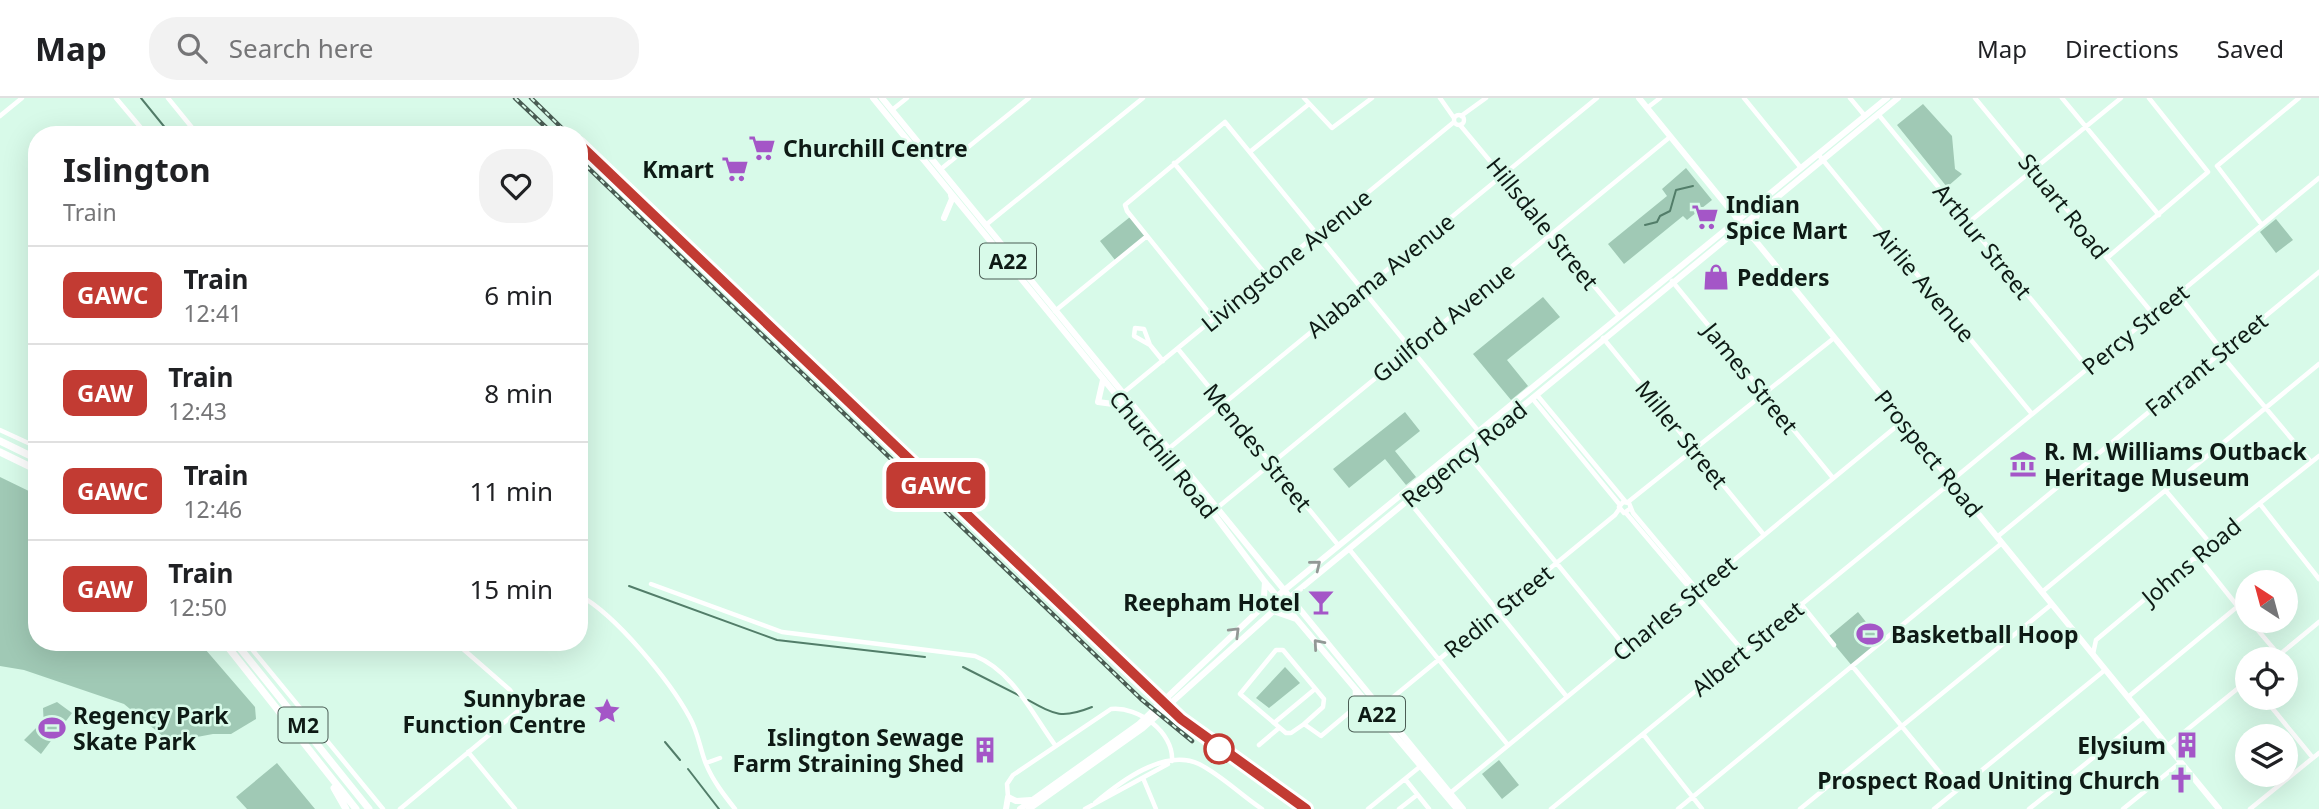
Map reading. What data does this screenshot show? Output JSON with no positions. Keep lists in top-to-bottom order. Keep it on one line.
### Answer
{"streets":{"highway":["M2"],"main road":["A22","Prospect Road","Churchill Road","Regency Road"],"street":["Stuart Road","Hillsdale Street","Arthur Street","Livingstone Avenue","Alabama Avenue","Airlie Avenue","Guilford Avenue","Percy Street","Farrant Street","James Street","Miller Street","Mendes Street","Johns Road","Charles Street","Redin Street","Albert Street"]},"crossings":[["Stuart Road","Percy Street"],["Hillsdale Street","Livingstone Avenue"],["Hillsdale Street","Alabama Avenue"],["Hillsdale Street","Guilford Avenue"],["Hillsdale Street","Regency Road"],["Arthur Street","Percy Street"],["Arthur Street","Regency Road"],["Livingstone Avenue","Mendes Street"],["Livingstone Avenue","Churchill Road"],["Alabama Avenue","Mendes Street"],["Alabama Avenue","Churchill Road"],["Airlie Avenue","Percy Street"],["Airlie Avenue","Regency Road"],["Guilford Avenue","Mendes Street"],["Guilford Avenue","Prospect Road"],["Guilford Avenue","Churchill Road"],["Percy Street","Prospect Road"],["Percy Street","Albert Street"],["Farrant Street","Prospect Road"],["James Street","Regency Road"],["James Street","Charles Street"],["Miller Street","Regency Road"],["Miller Street","Charles Street"],["Mendes Street","Regency Road"],["Prospect Road","Regency Road"],["Prospect Road","Charles Street"],["Prospect Road","Albert Street"],["Churchill Road","Regency Road"],["Churchill Road","Charles Street"],["Churchill Road","Redin Street"]],"places":{"supermarket":["Churchill Centre","Kmart","Indian Spice Mart"],"shop":["Pedders"],"museum":["R. M. Williams Outback Heritage Museum"],"bar":["Reepham Hotel"],"sports":["Basketball Hoop","Regency Park Skate Park"],"place":["Sunnybrae Function Centre"],"building":["Elysium","Islington Sewage Farm Straining Shed"],"church":["Prospect Road Uniting Church"]},"north":"top left","page":{"header":"Map","search":"Search here","nav":["Map","Directions","Saved"],"on_map":"GAWC","heading":["Islington","Train"],"list":[{"mark":"GAWC","name":"Train","note":"12:41","value":"6 min"},{"mark":"GAW","name":"Train","note":"12:43","value":"8 min"},{"mark":"GAWC","name":"Train","note":"12:46","value":"11 min"},{"mark":"GAW","name":"Train","note":"12:50","value":"15 min"}]}}
